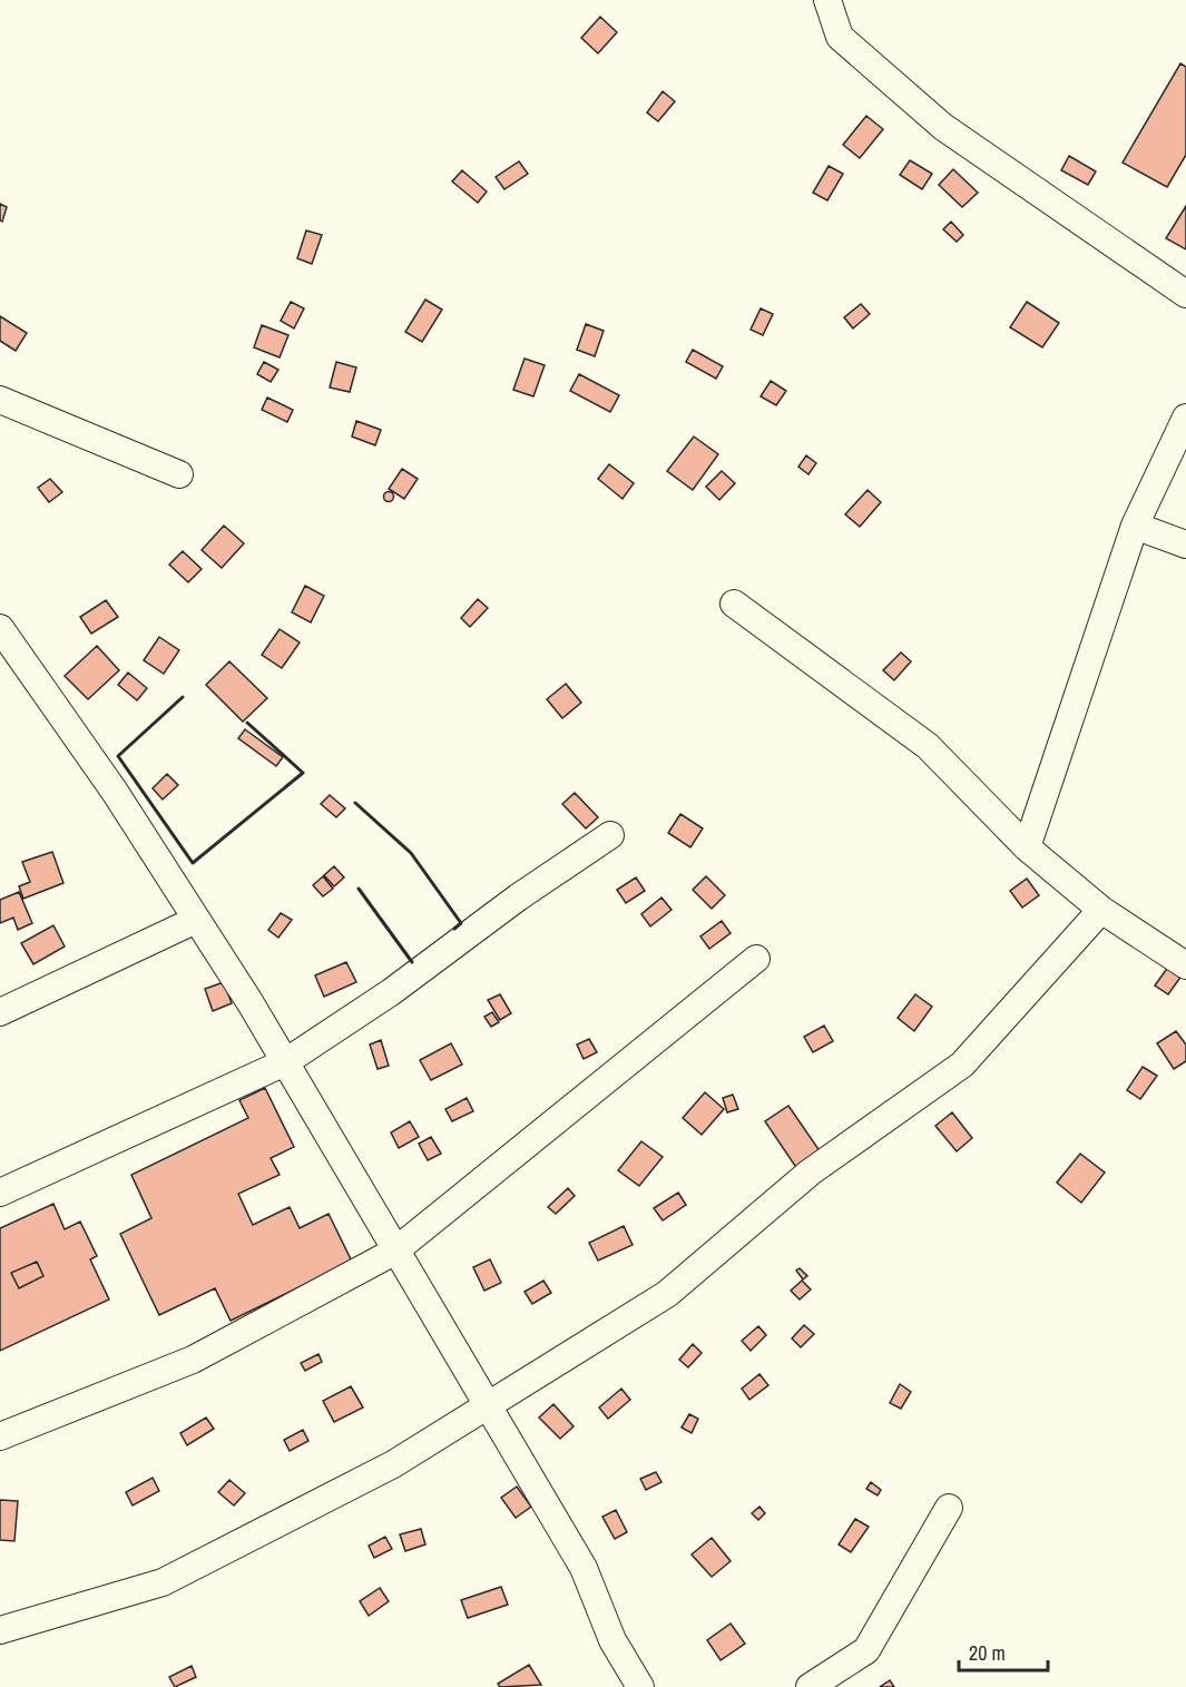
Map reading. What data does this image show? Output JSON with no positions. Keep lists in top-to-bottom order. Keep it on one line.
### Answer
{"scale_bar":"20 m"}
